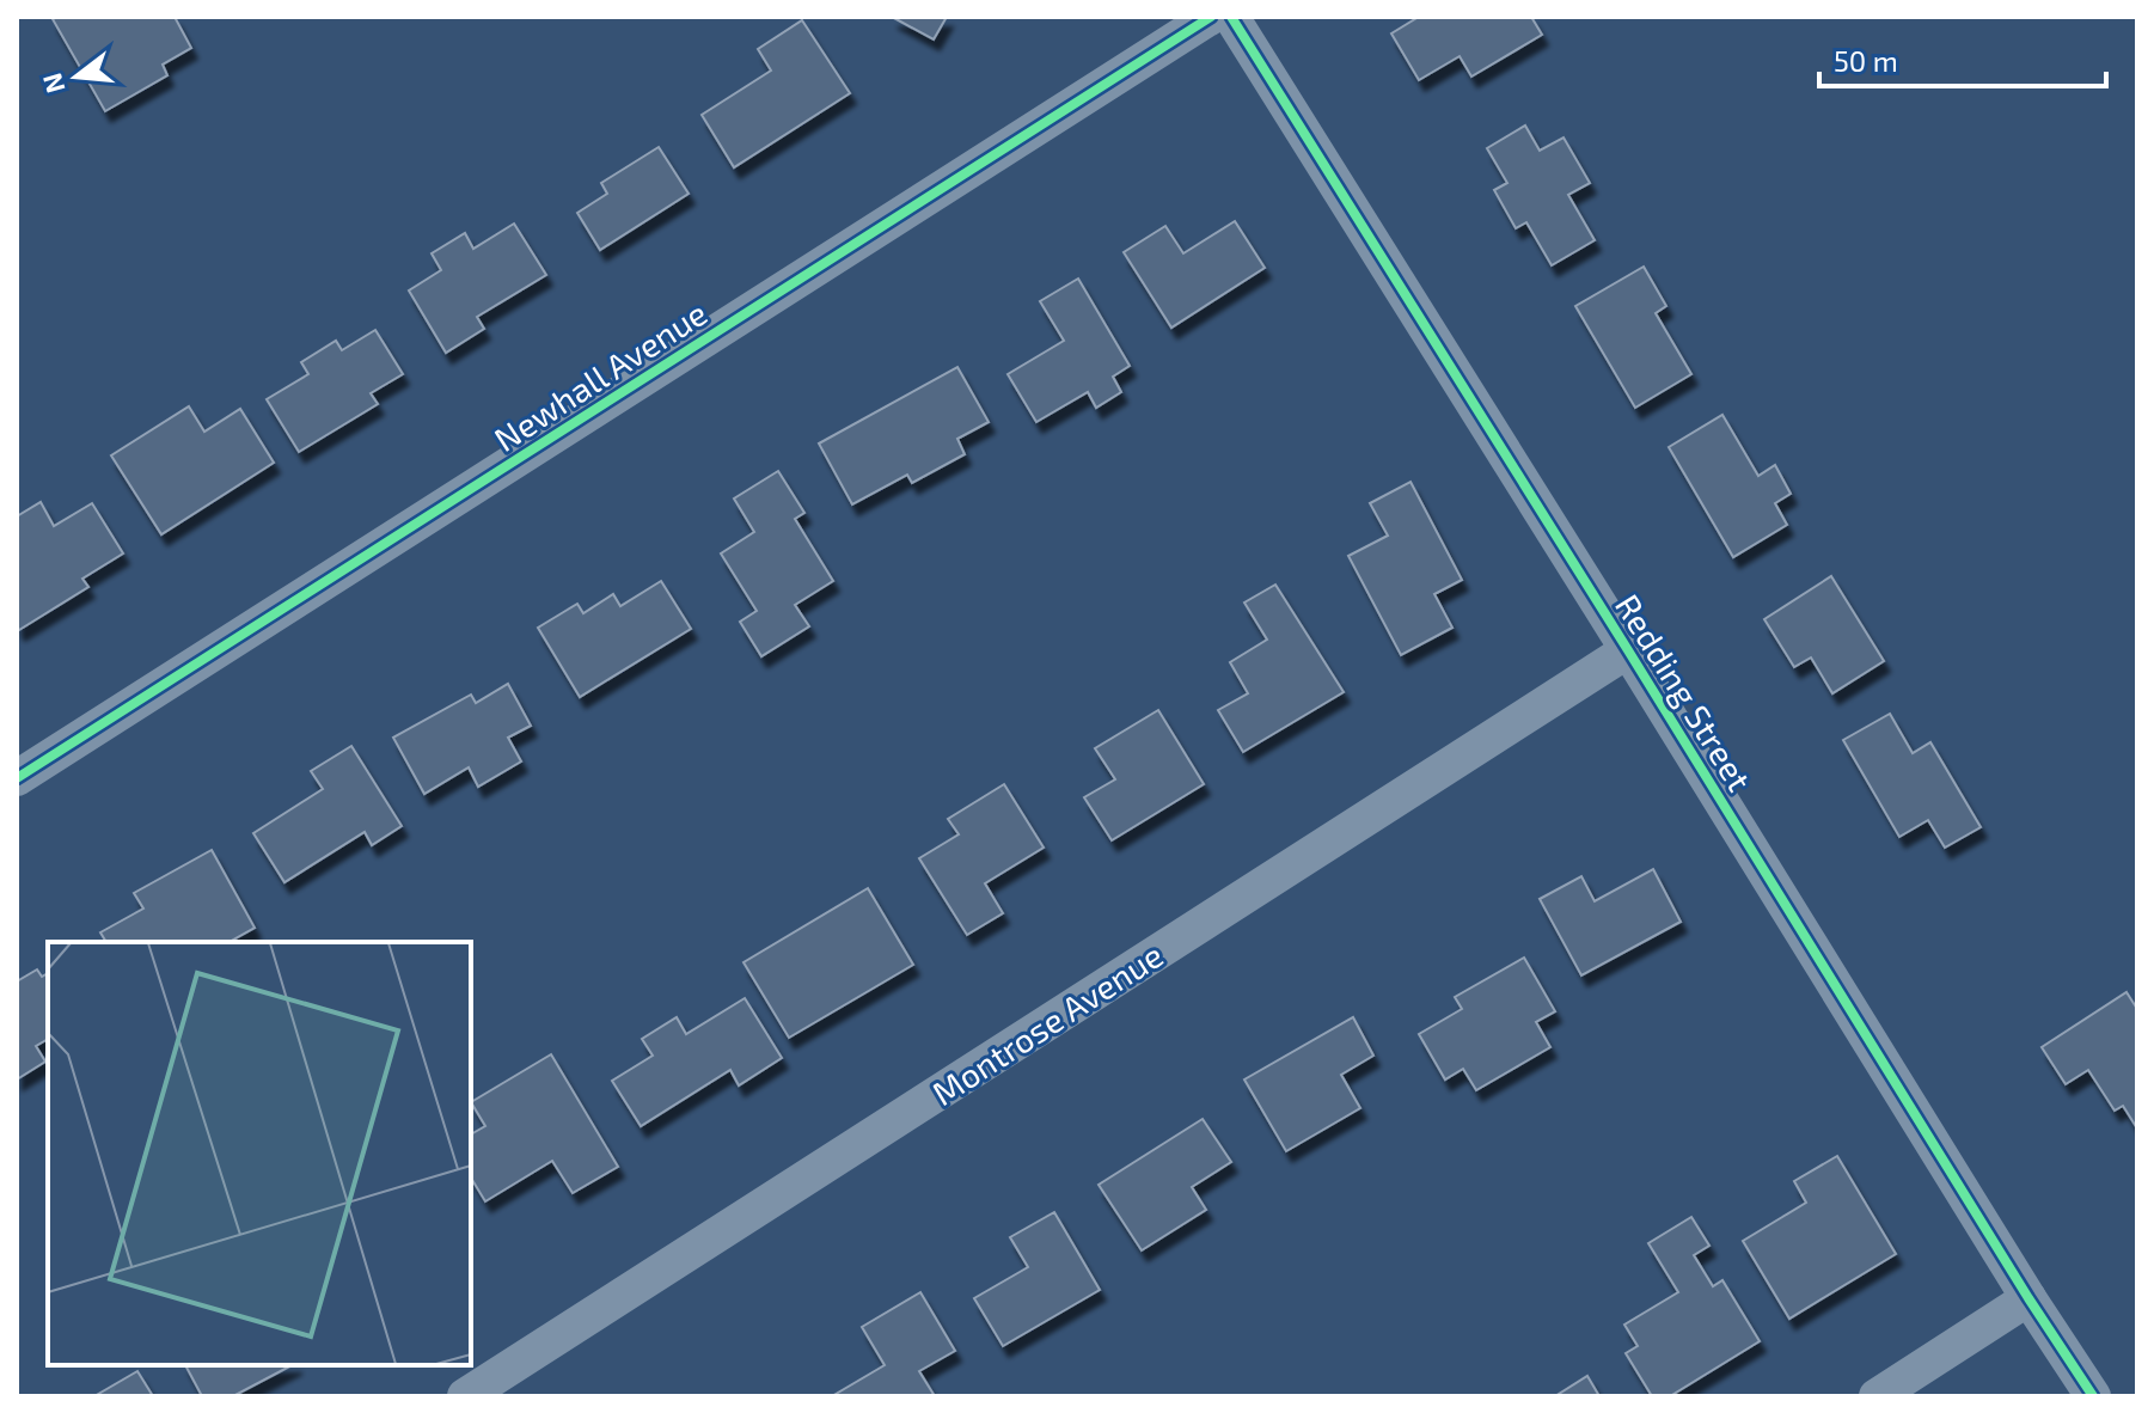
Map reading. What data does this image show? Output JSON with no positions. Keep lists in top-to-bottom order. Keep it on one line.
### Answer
{"streets":{"street":["Newhall Avenue","Redding Street","Montrose Avenue"]},"crossings":[["Redding Street","Montrose Avenue"]],"scale_bar":"50 m","north":"left"}
